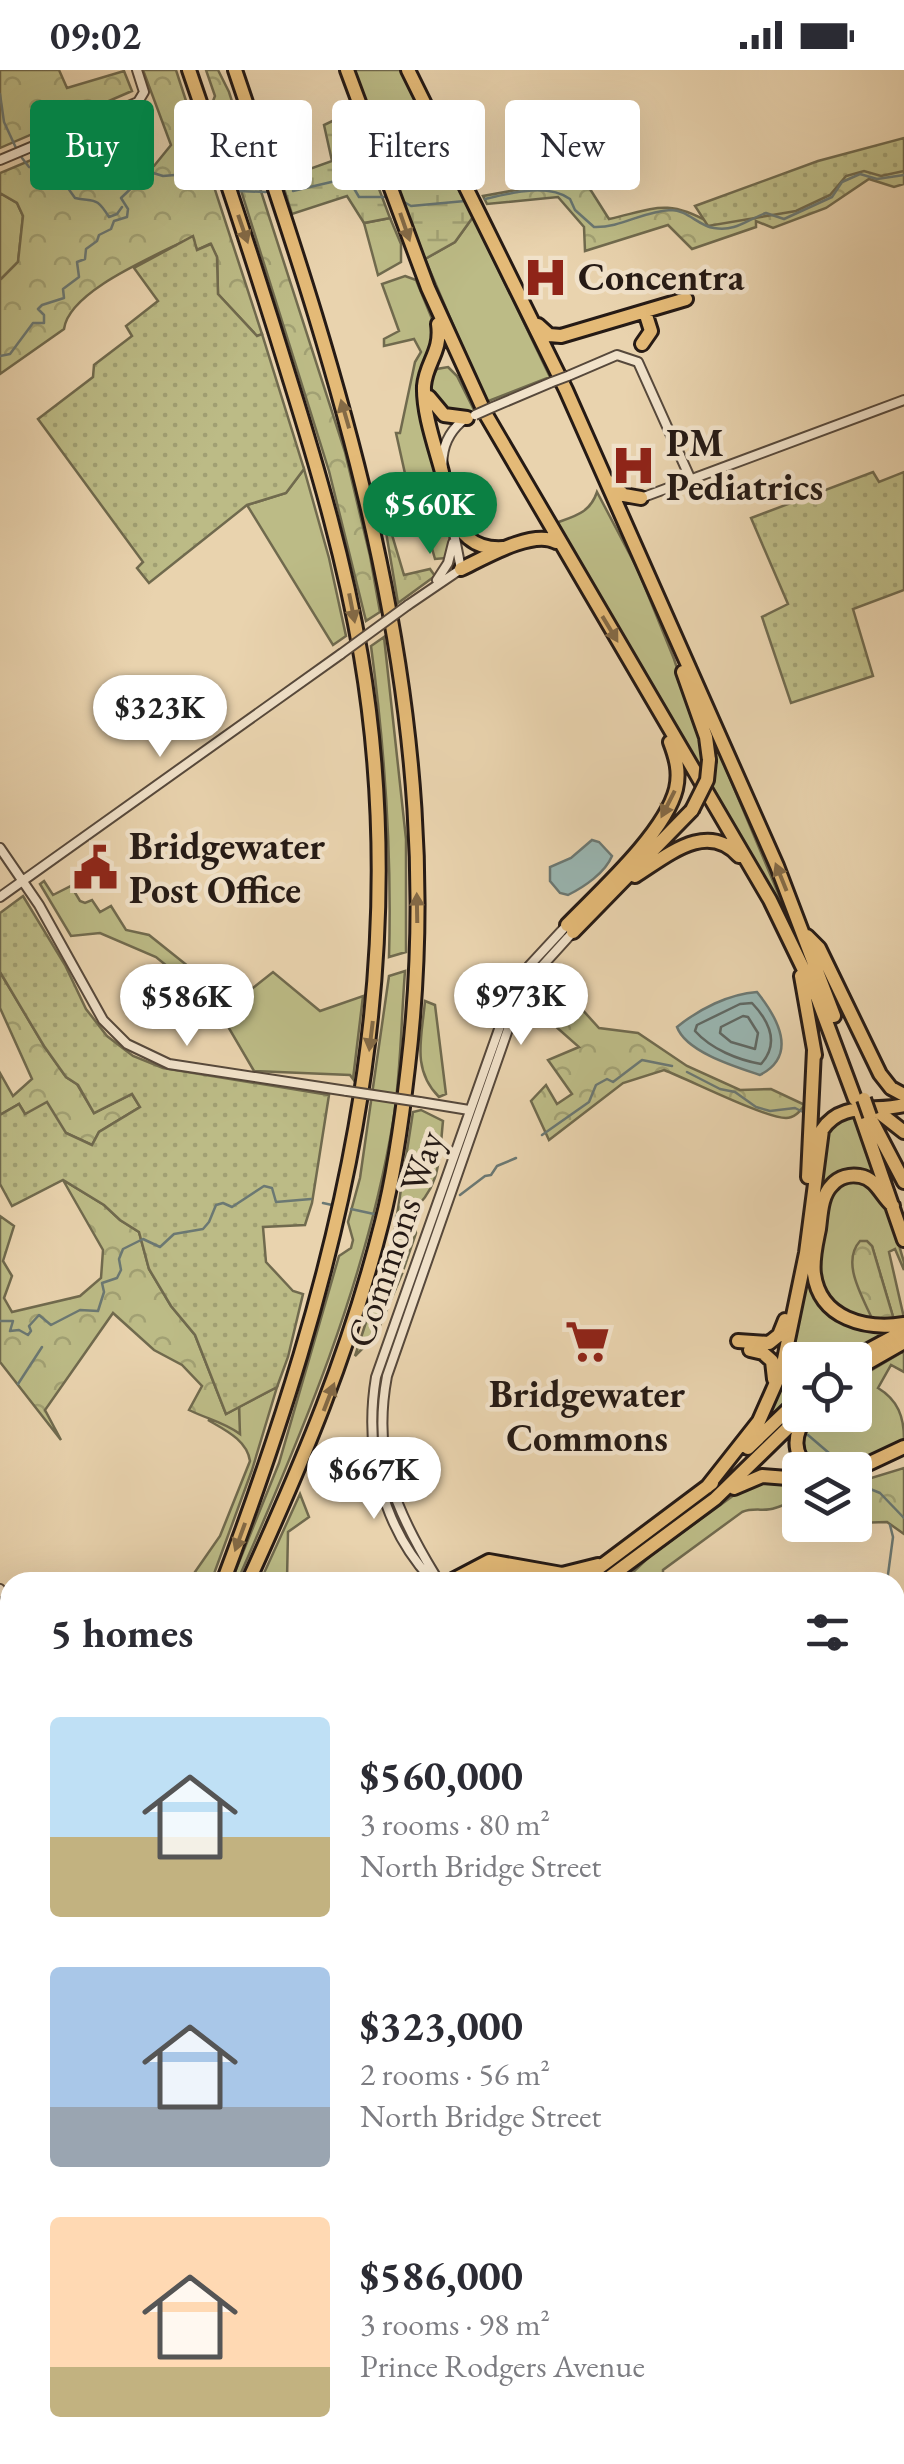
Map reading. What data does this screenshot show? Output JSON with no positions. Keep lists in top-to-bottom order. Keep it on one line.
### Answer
{"streets":{"street":["Commons Way"]},"places":{"hospital":["Concentra","PM Pediatrics"],"public building":["Bridgewater Post Office"],"supermarket":["Bridgewater Commons"]},"page":{"status":"09:02","chip":["Buy","Rent","Filters","New"],"price":["$560K","$323K","$973K","$586K","$667K"],"heading":"5 homes","list":[{"name":"$560,000","note":"3 rooms · 80 m² · North Bridge Street"},{"name":"$323,000","note":"2 rooms · 56 m² · North Bridge Street"},{"name":"$586,000","note":"3 rooms · 98 m² · Prince Rodgers Avenue"}]}}
